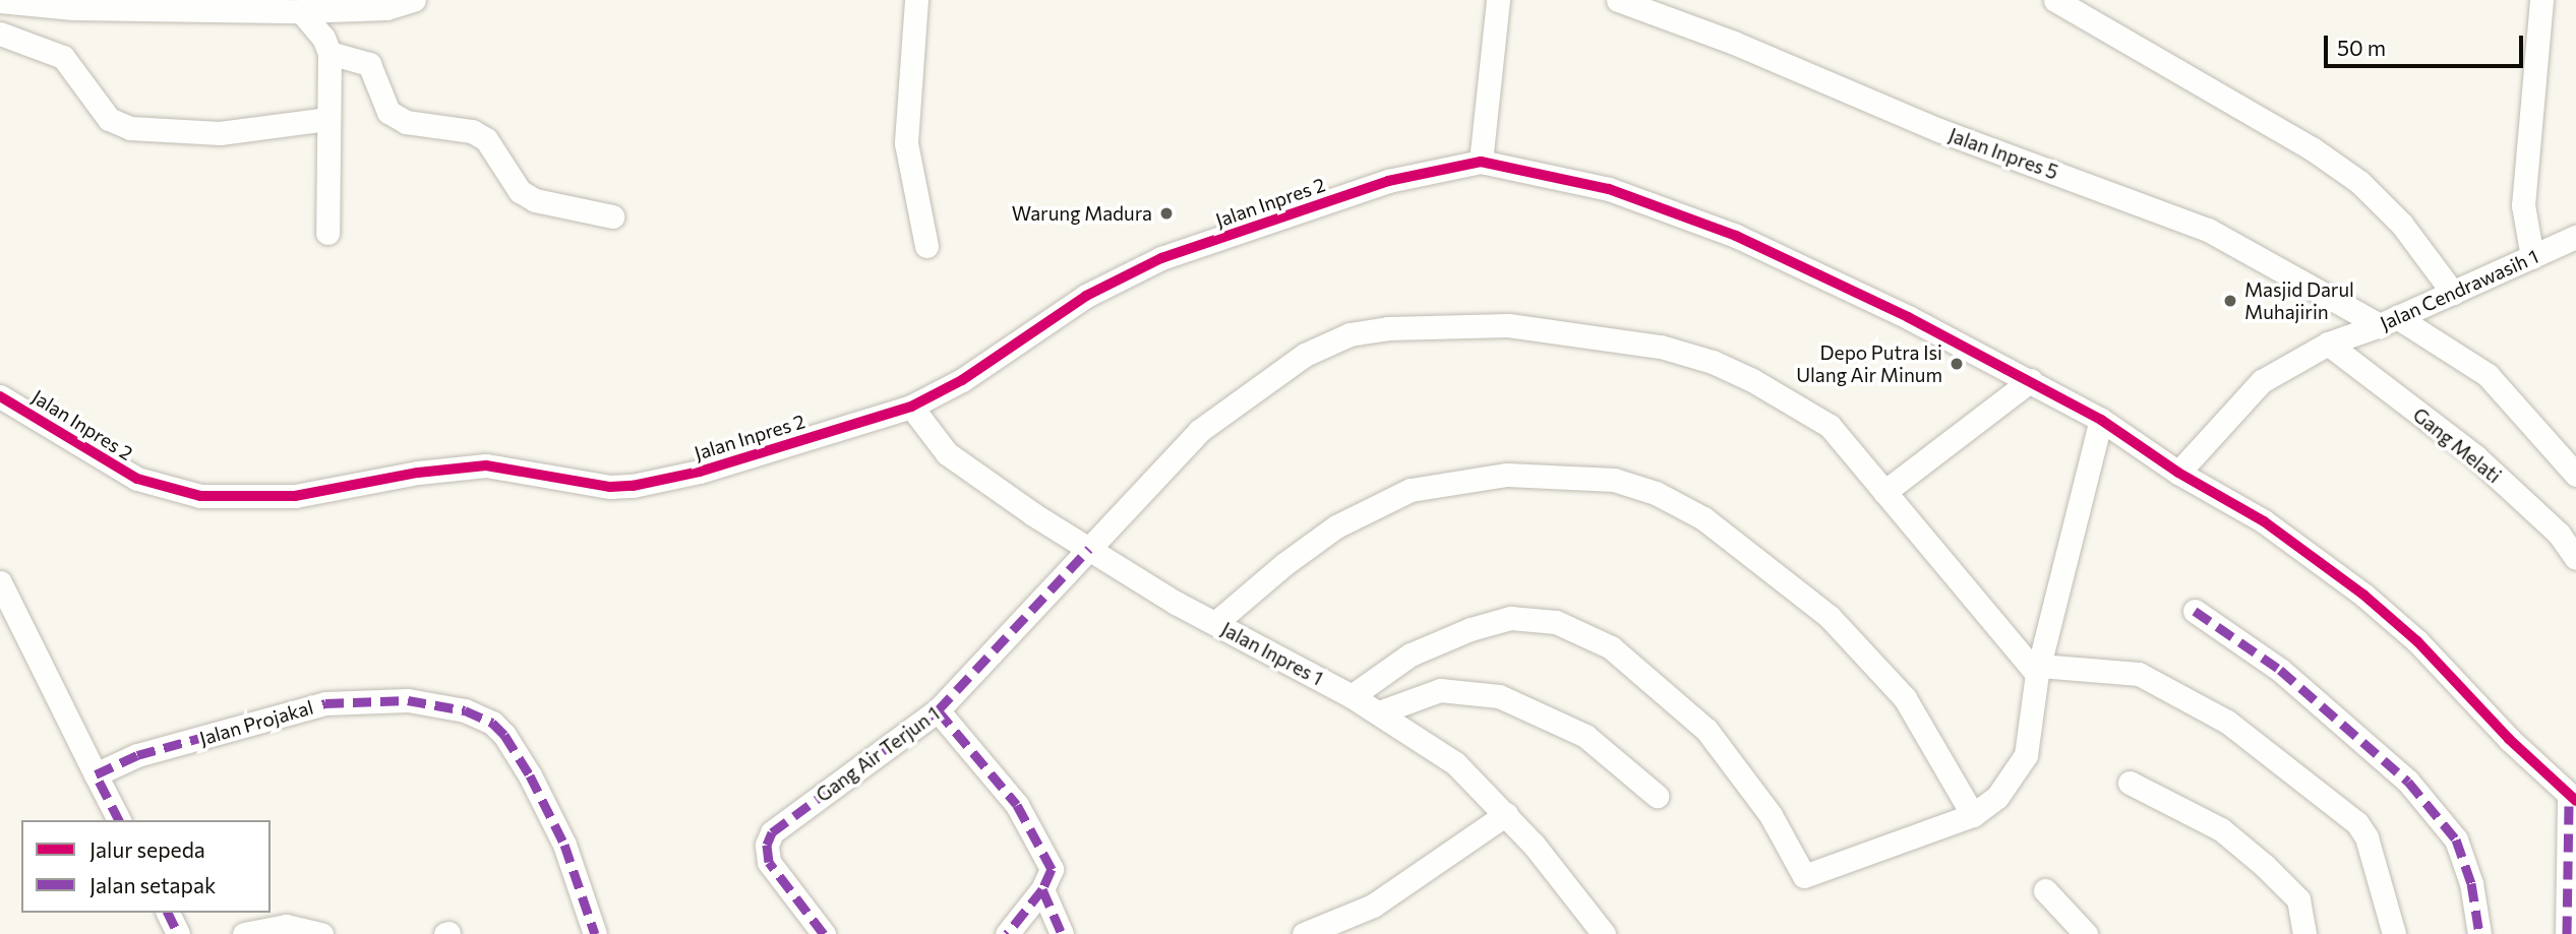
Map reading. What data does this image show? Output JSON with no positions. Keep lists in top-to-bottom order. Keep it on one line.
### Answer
{"streets":{"street":["Jalan Inpres 5","Jalan Inpres 2","Jalan Cendrawasih 1","Gang Melati","Jalan Inpres 1","Jalan Projakal","Gang Air Terjun 1"]},"crossings":[["Jalan Inpres 5","Jalan Cendrawasih 1"],["Jalan Inpres 2","Jalan Inpres 1"],["Jalan Cendrawasih 1","Gang Melati"],["Jalan Inpres 1","Gang Air Terjun 1"]],"places":["Warung Madura","Masjid Darul Muhajirin","Depo Putra Isi Ulang Air Minum"],"legend":["Jalur sepeda","Jalan setapak"],"scale_bar":"50 m"}
